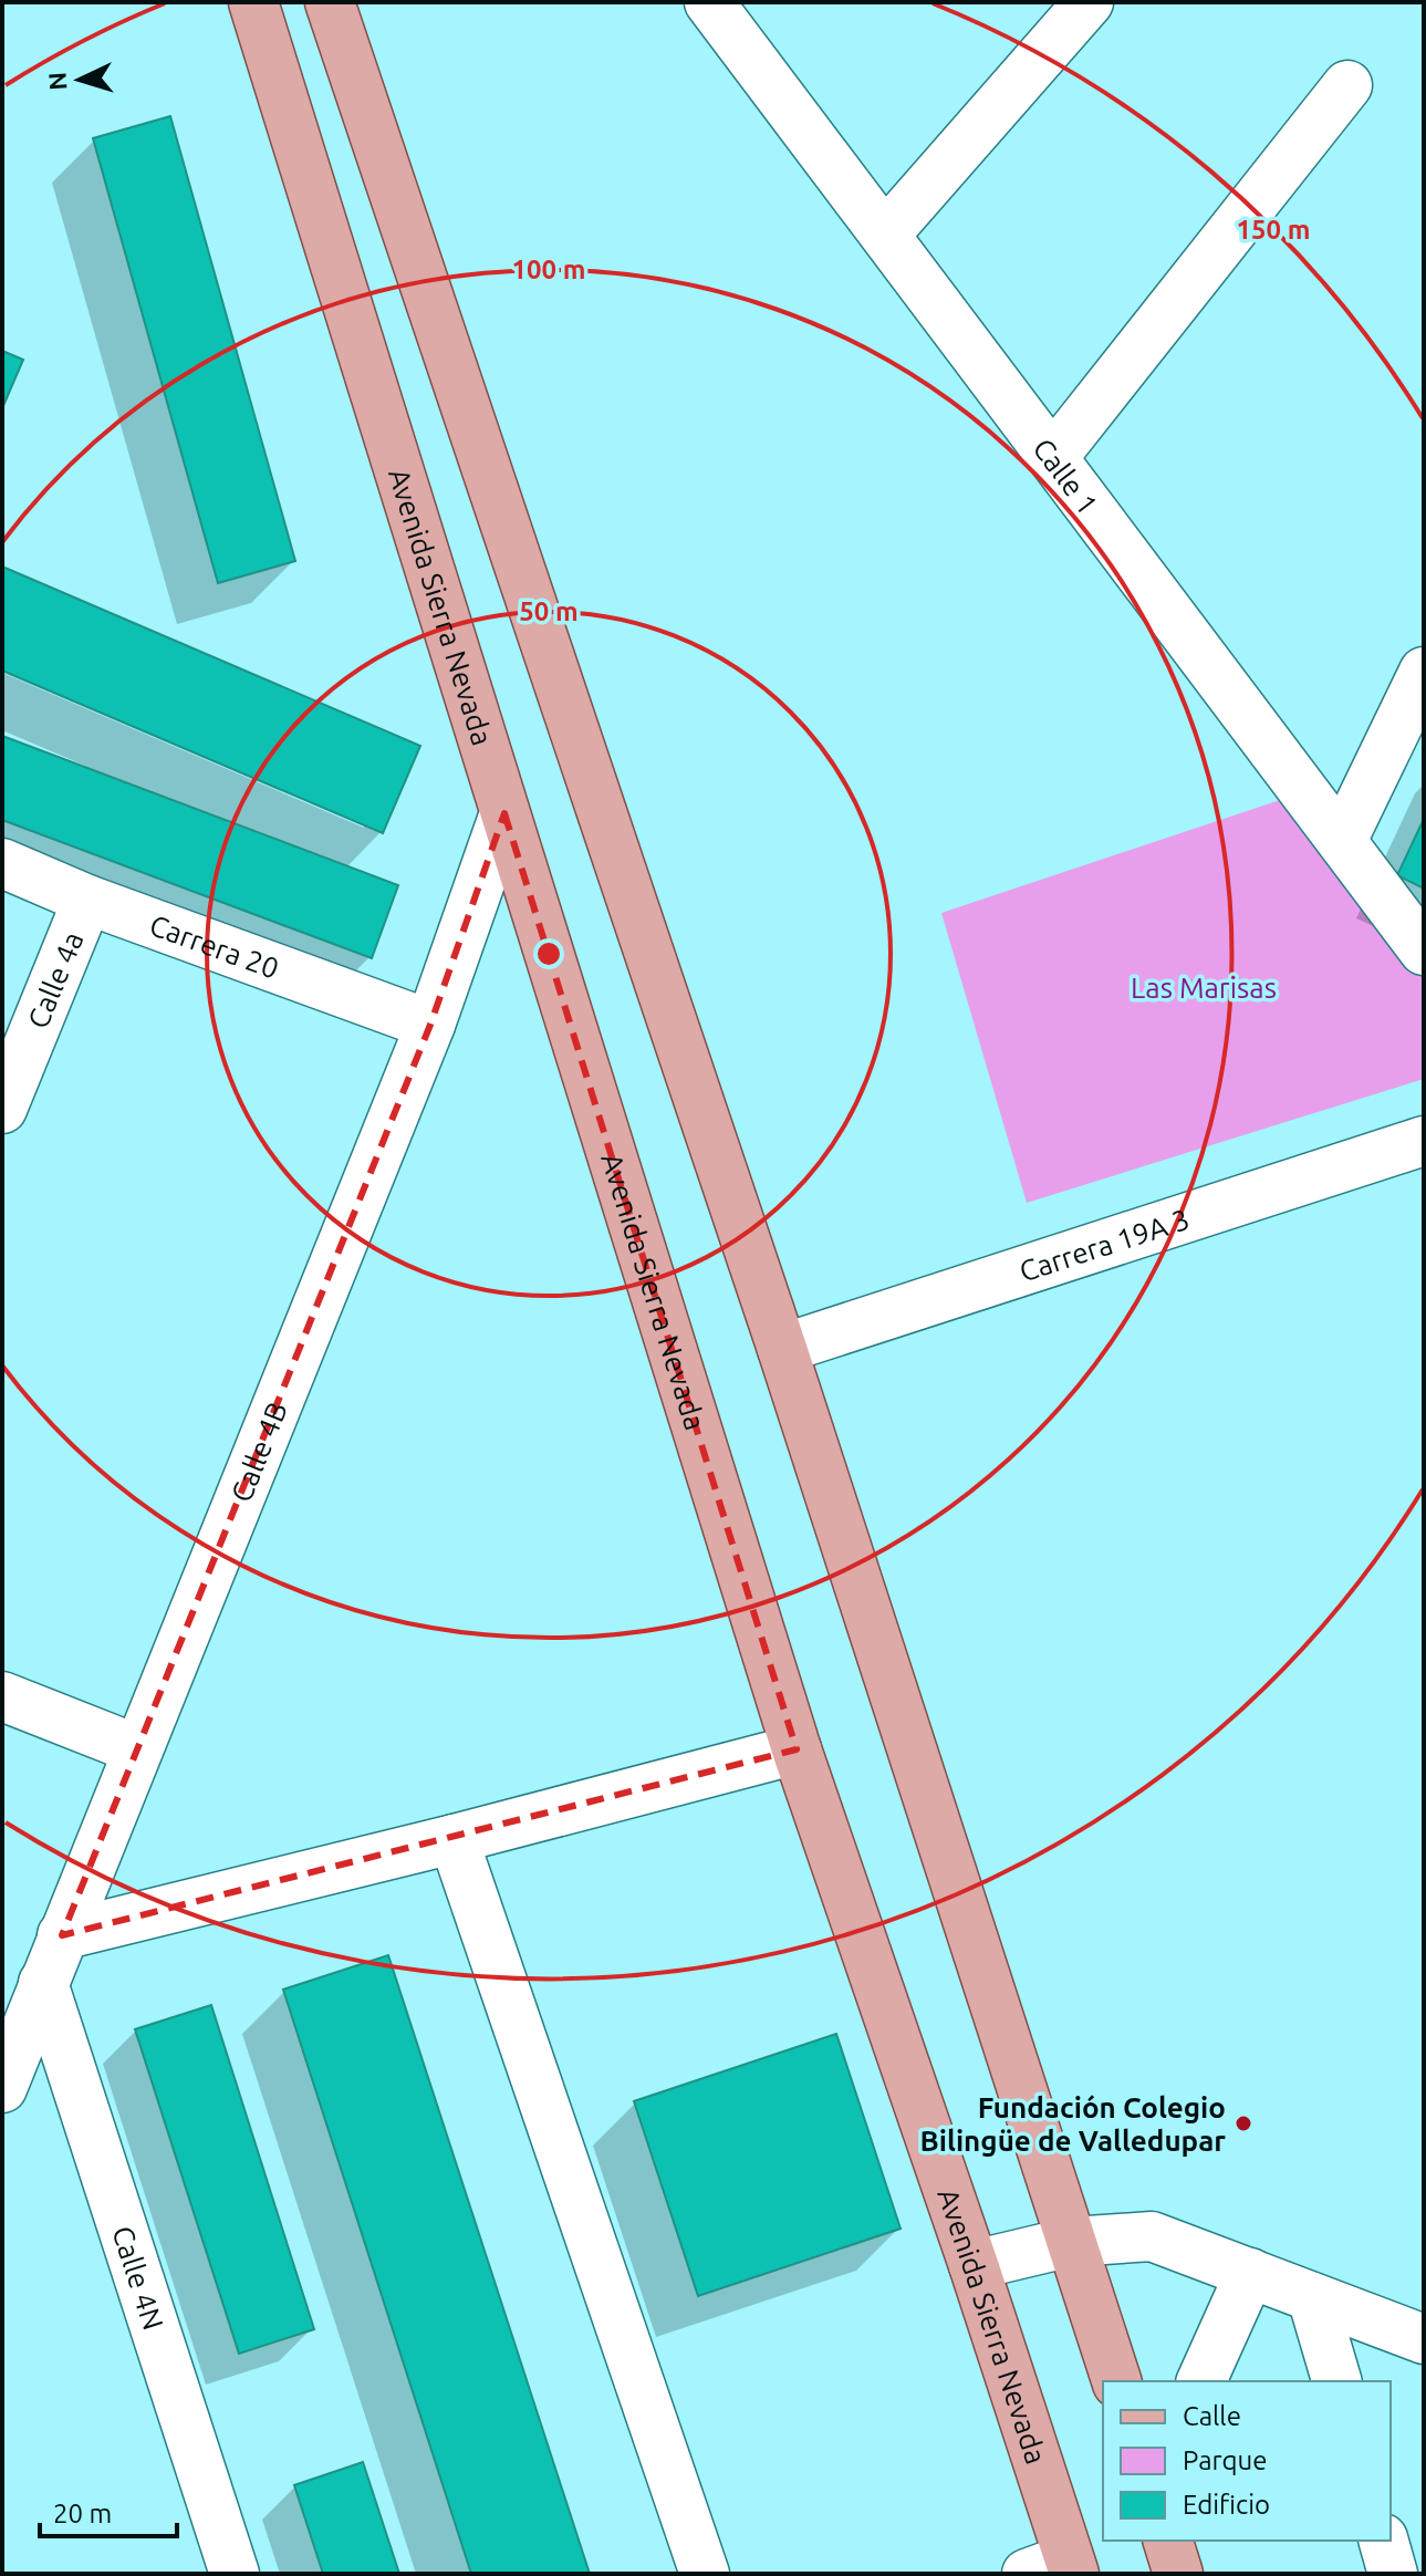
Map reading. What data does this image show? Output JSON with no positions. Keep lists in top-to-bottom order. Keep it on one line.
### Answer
{"streets":{"main road":["Avenida Sierra Nevada"],"street":["Calle 1","Carrera 20","Calle 4a","Carrera 19A 3","Calle 4B","Calle 4N"]},"crossings":[["Avenida Sierra Nevada","Calle 4B"],["Carrera 20","Calle 4a"],["Carrera 20","Calle 4B"],["Calle 4B","Calle 4N"]],"parks":["Las Marisas"],"places":["Fundación Colegio Bilingüe de Valledupar"],"legend":["Calle","Parque","Edificio"],"scale_bar":"20 m","north":"left","rings":["150 m","100 m","50 m"]}
